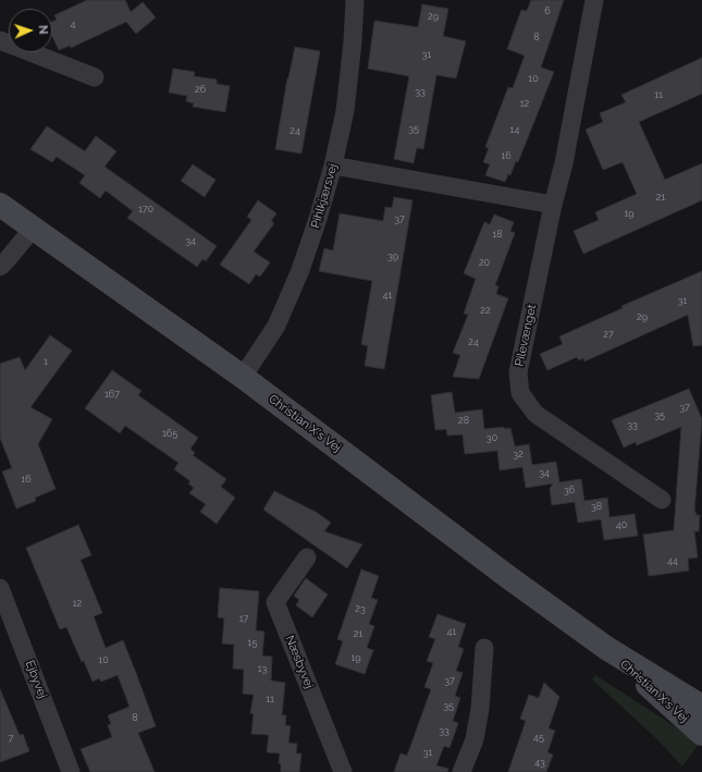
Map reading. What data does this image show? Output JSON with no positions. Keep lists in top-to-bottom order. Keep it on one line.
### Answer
{"streets":{"street":["Pihlkjærsvej","Pilevænget","Christian X's Vej","Næsbyvej","Ejbyvej"]},"crossings":[["Pihlkjærsvej","Christian X's Vej"]],"house_numbers":["6","29","4","8","31","10","26","33","11","12","35","14","24","16","21","170","19","37","18","34","39","20","41","31","22","29","27","24","1","167","37","35","28","33","165","30","32","34","16","36","38","40","44","12","23","17","41","21","15","19","10","13","37","11","35","8","33","45","7","31","43"],"north":"right"}
